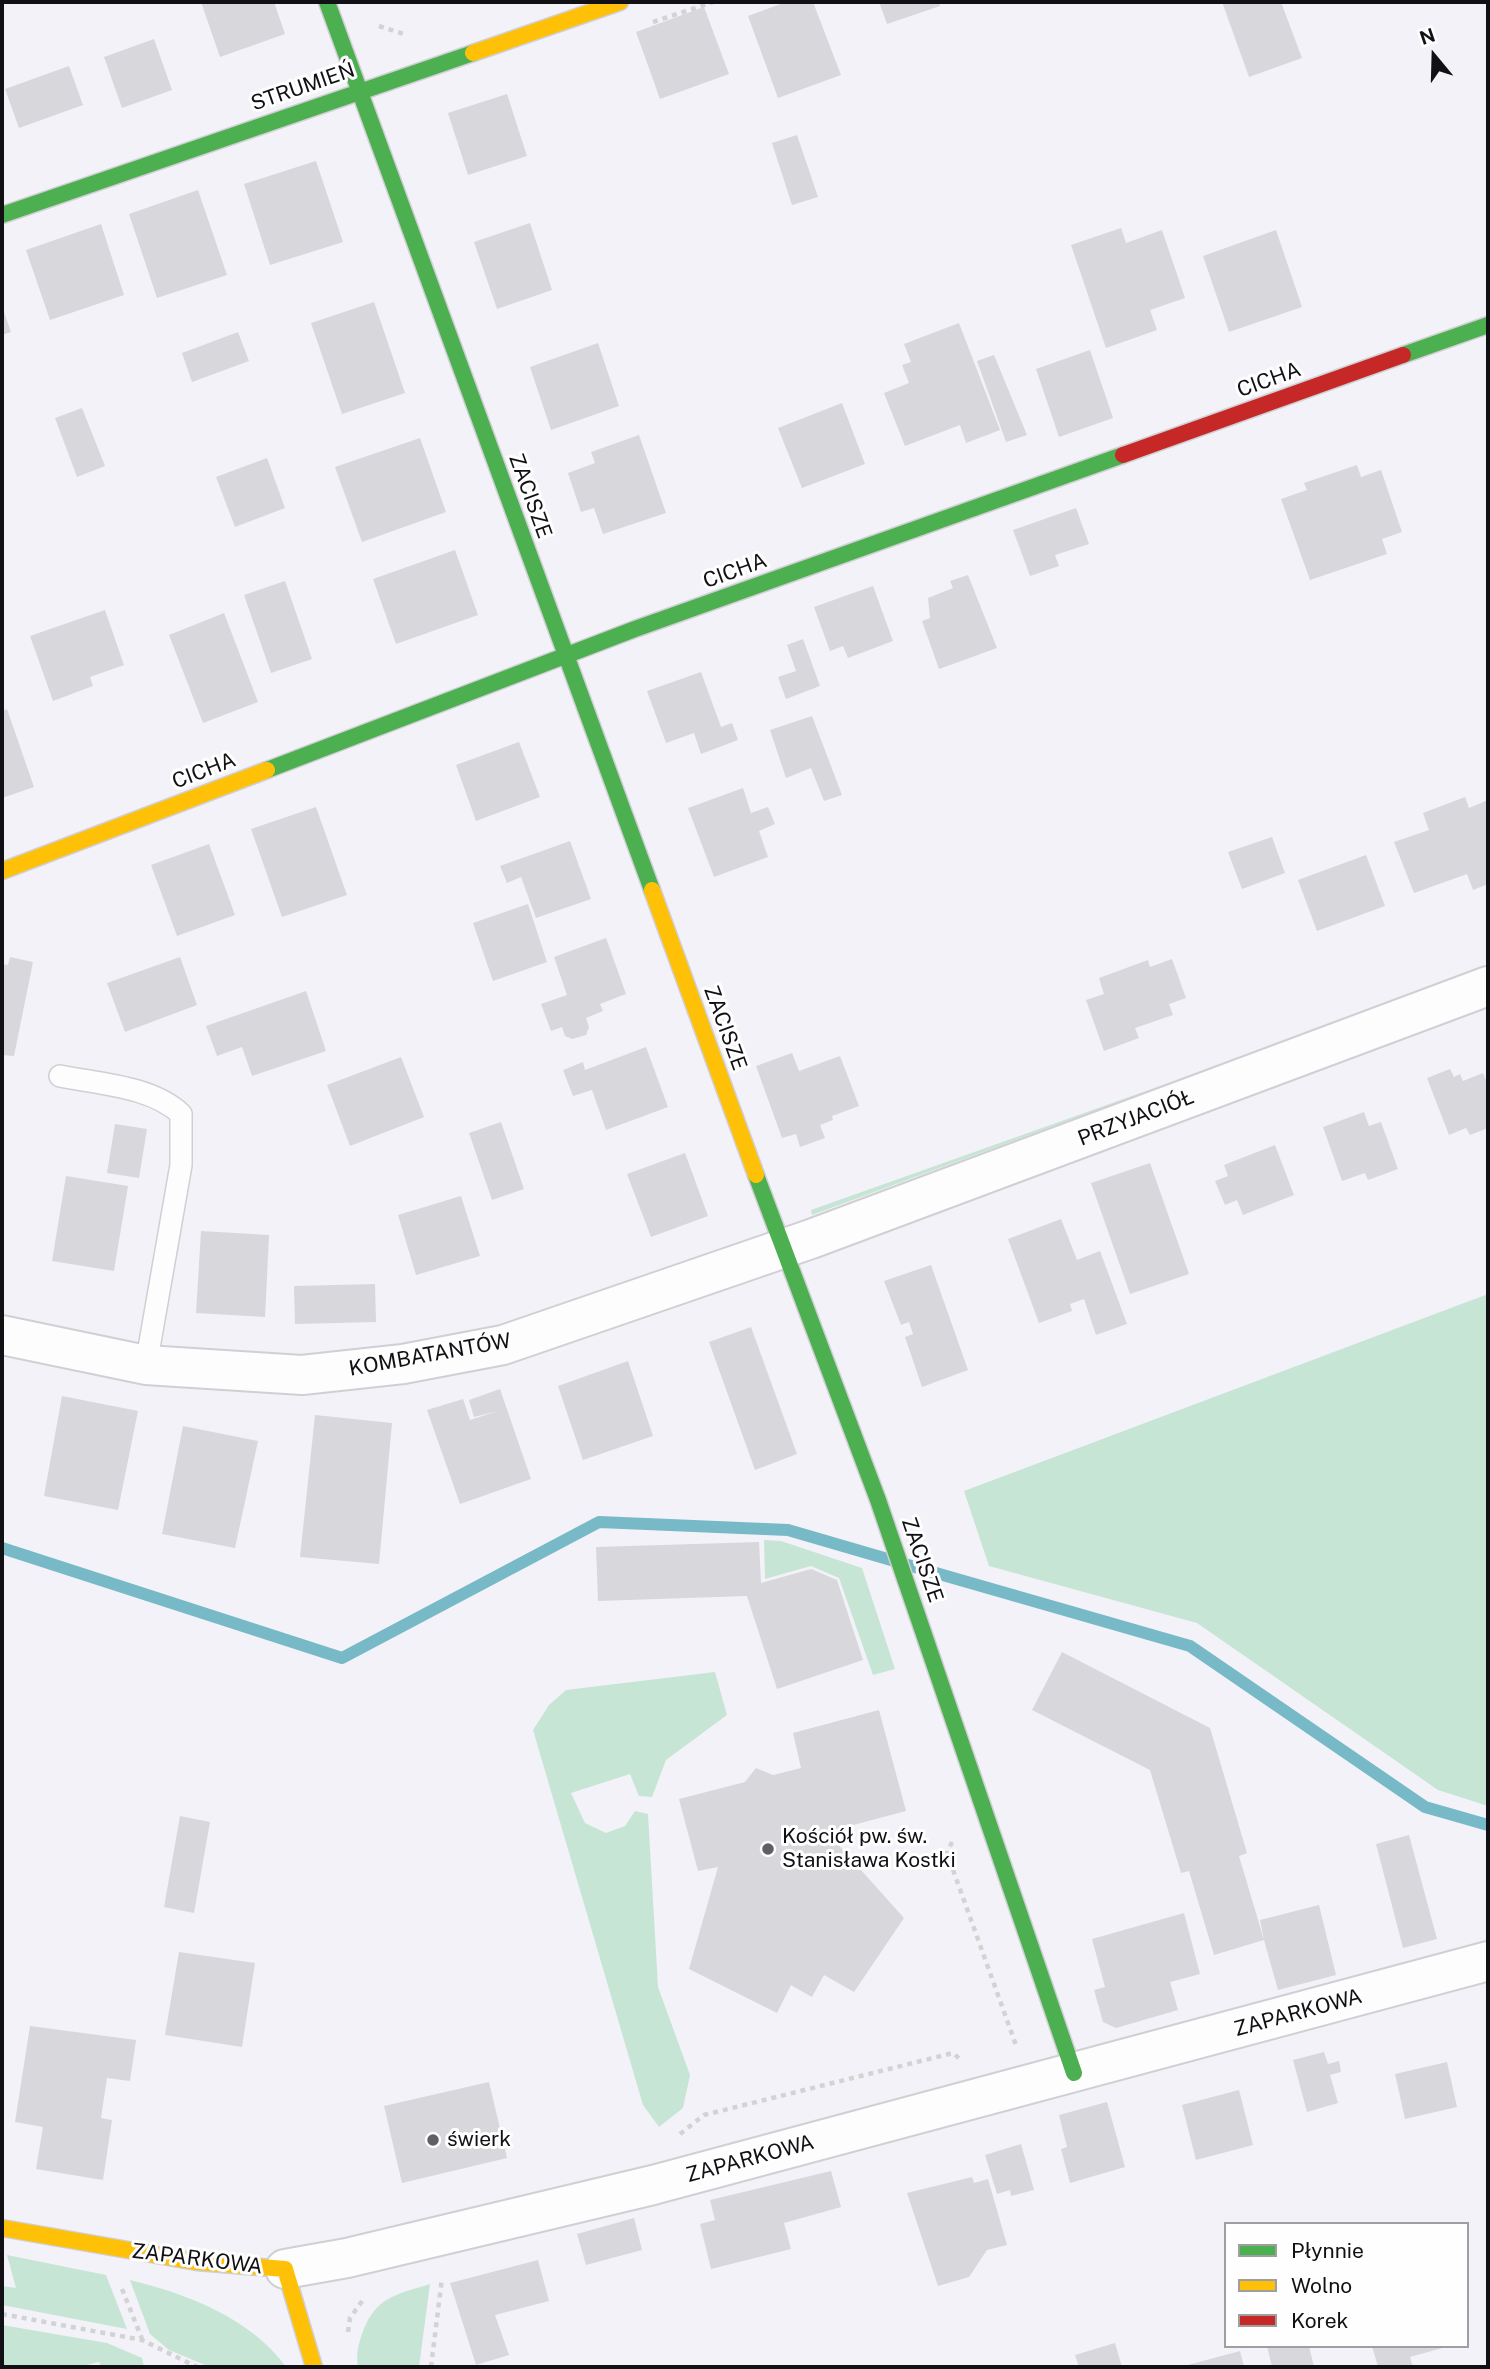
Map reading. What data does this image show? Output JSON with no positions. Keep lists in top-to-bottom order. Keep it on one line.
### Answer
{"streets":{"street":["STRUMIEŃ","CICHA","ZACISZE","PRZYJACIÓŁ","KOMBATANTÓW","ZAPARKOWA"]},"crossings":[["STRUMIEŃ","ZACISZE"],["CICHA","ZACISZE"],["ZACISZE","PRZYJACIÓŁ"],["ZACISZE","KOMBATANTÓW"],["ZACISZE","ZAPARKOWA"],["PRZYJACIÓŁ","KOMBATANTÓW"]],"places":["Kościół pw. św. Stanisława Kostki","świerk"],"legend":["Płynnie","Wolno","Korek"],"north":"top"}
